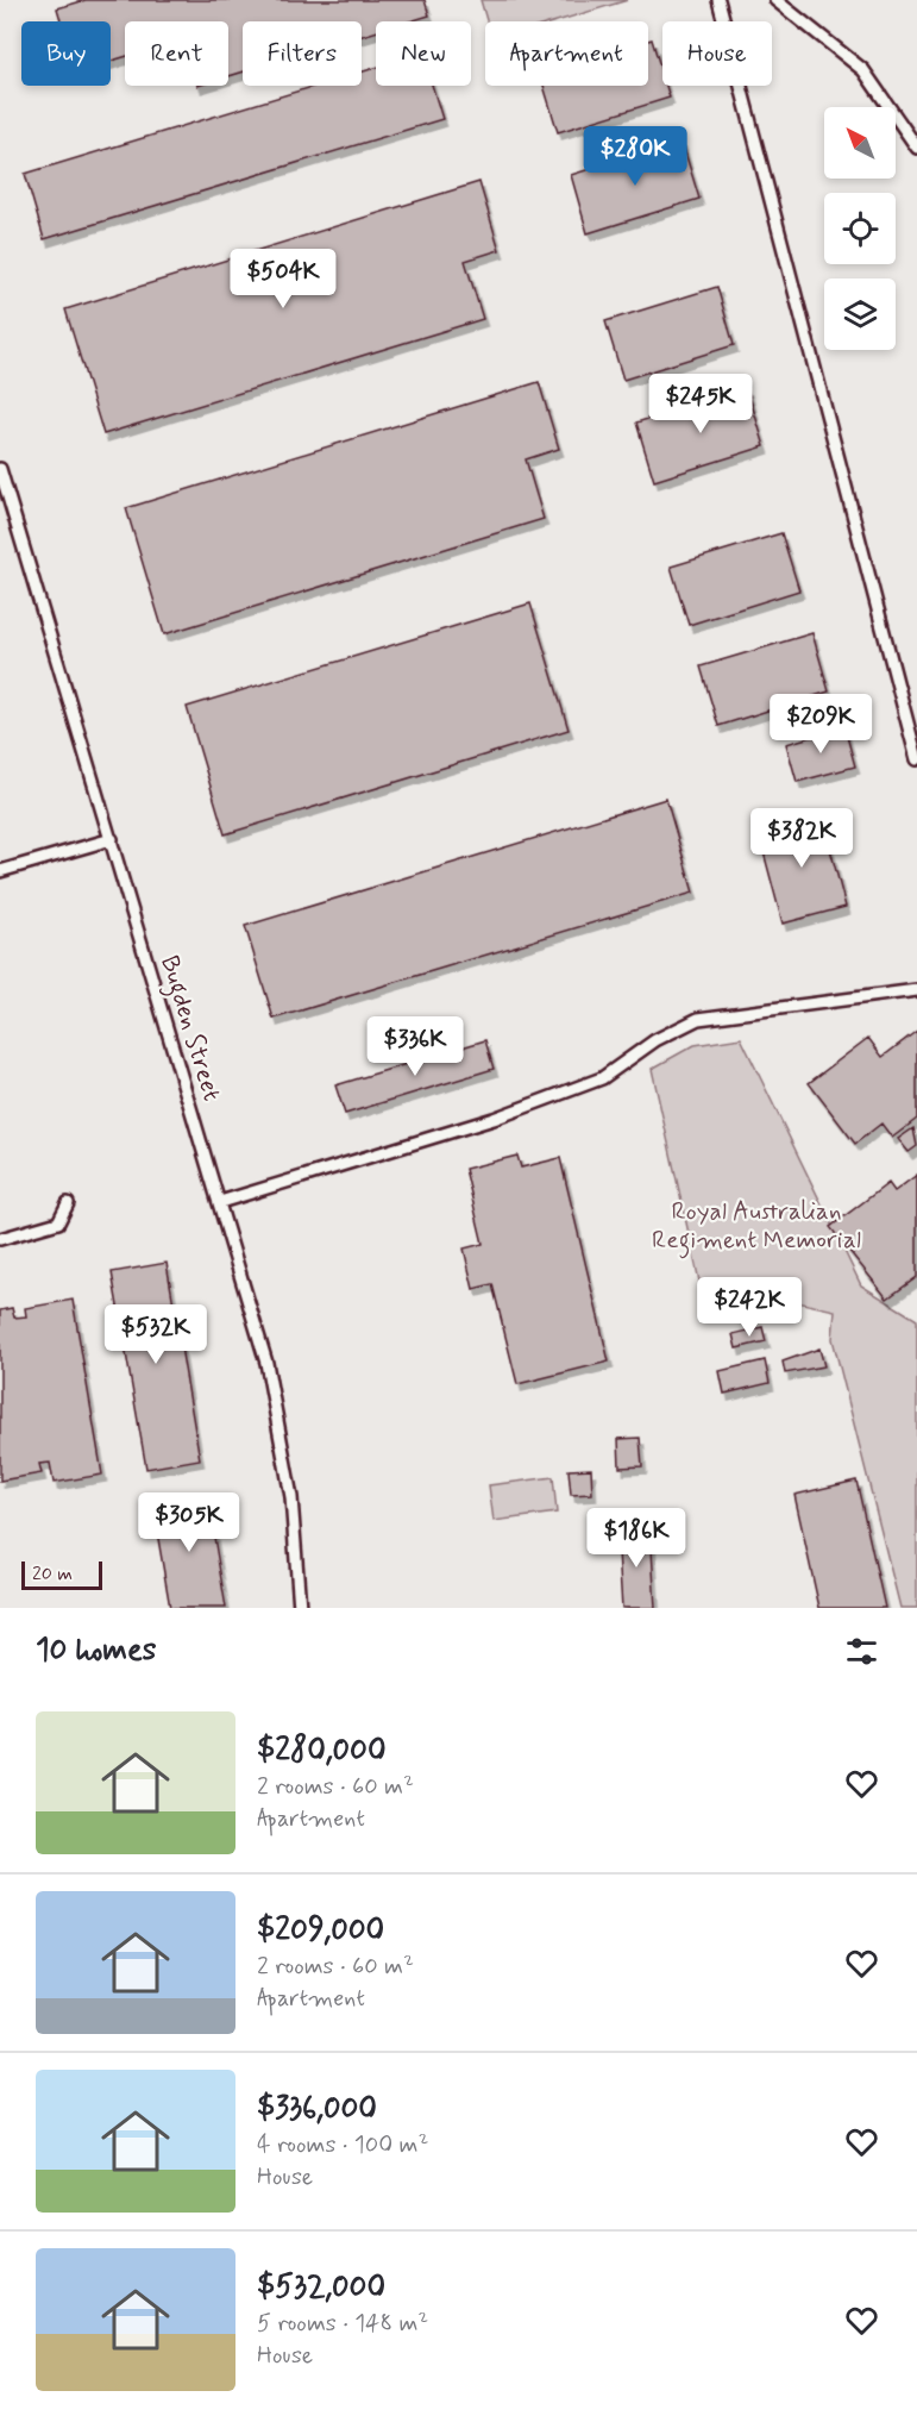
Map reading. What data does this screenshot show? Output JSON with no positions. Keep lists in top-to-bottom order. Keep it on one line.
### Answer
{"streets":{"lane":["Bugden Street"]},"parks":["Royal Australian Regiment Memorial"],"scale_bar":"20 m","north":"top left","page":{"chip":["Buy","Rent","Filters","New","Apartment","House"],"price":["$280K","$504K","$245K","$209K","$382K","$336K","$242K","$532K","$305K","$186K"],"scale":"20 m","heading":"10 homes","list":[{"name":"$280,000","note":"2 rooms · 60 m² · Apartment"},{"name":"$209,000","note":"2 rooms · 60 m² · Apartment"},{"name":"$336,000","note":"4 rooms · 100 m² · House"},{"name":"$532,000","note":"5 rooms · 148 m² · House"}]}}
